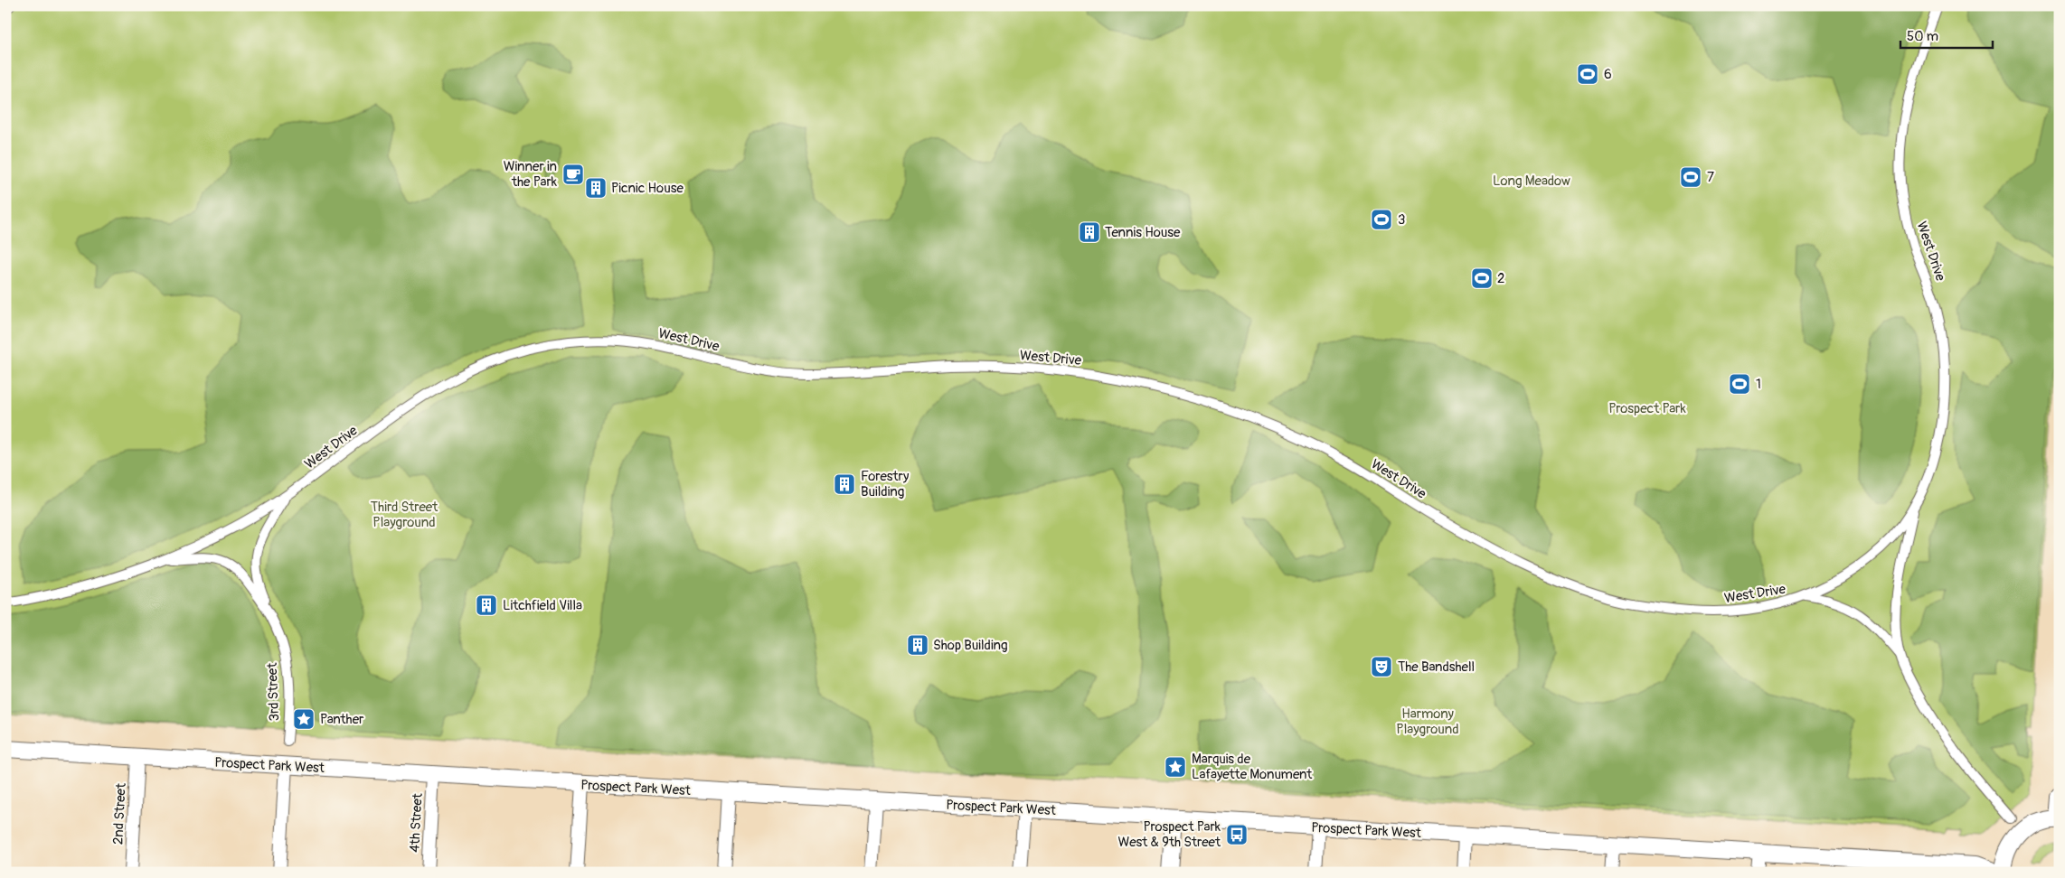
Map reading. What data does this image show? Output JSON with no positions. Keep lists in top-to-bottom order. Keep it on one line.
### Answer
{"streets":{"street":["West Drive","3rd Street","Prospect Park West","2nd Street","4th Street"]},"crossings":[["West Drive","3rd Street"],["Prospect Park West","2nd Street"],["Prospect Park West","4th Street"]],"parks":["Long Meadow","Prospect Park","Third Street Playground","Harmony Playground"],"places":{"sports":["6","7","3","2","1"],"cafe":["Winner in the Park"],"building":["Picnic House","Tennis House","Forestry Building","Litchfield Villa","Shop Building"],"theatre":["The Bandshell"],"place":["Panther","Marquis de Lafayette Monument"],"bus stop":["Prospect Park West & 9th Street"]},"scale_bar":"50 m"}
